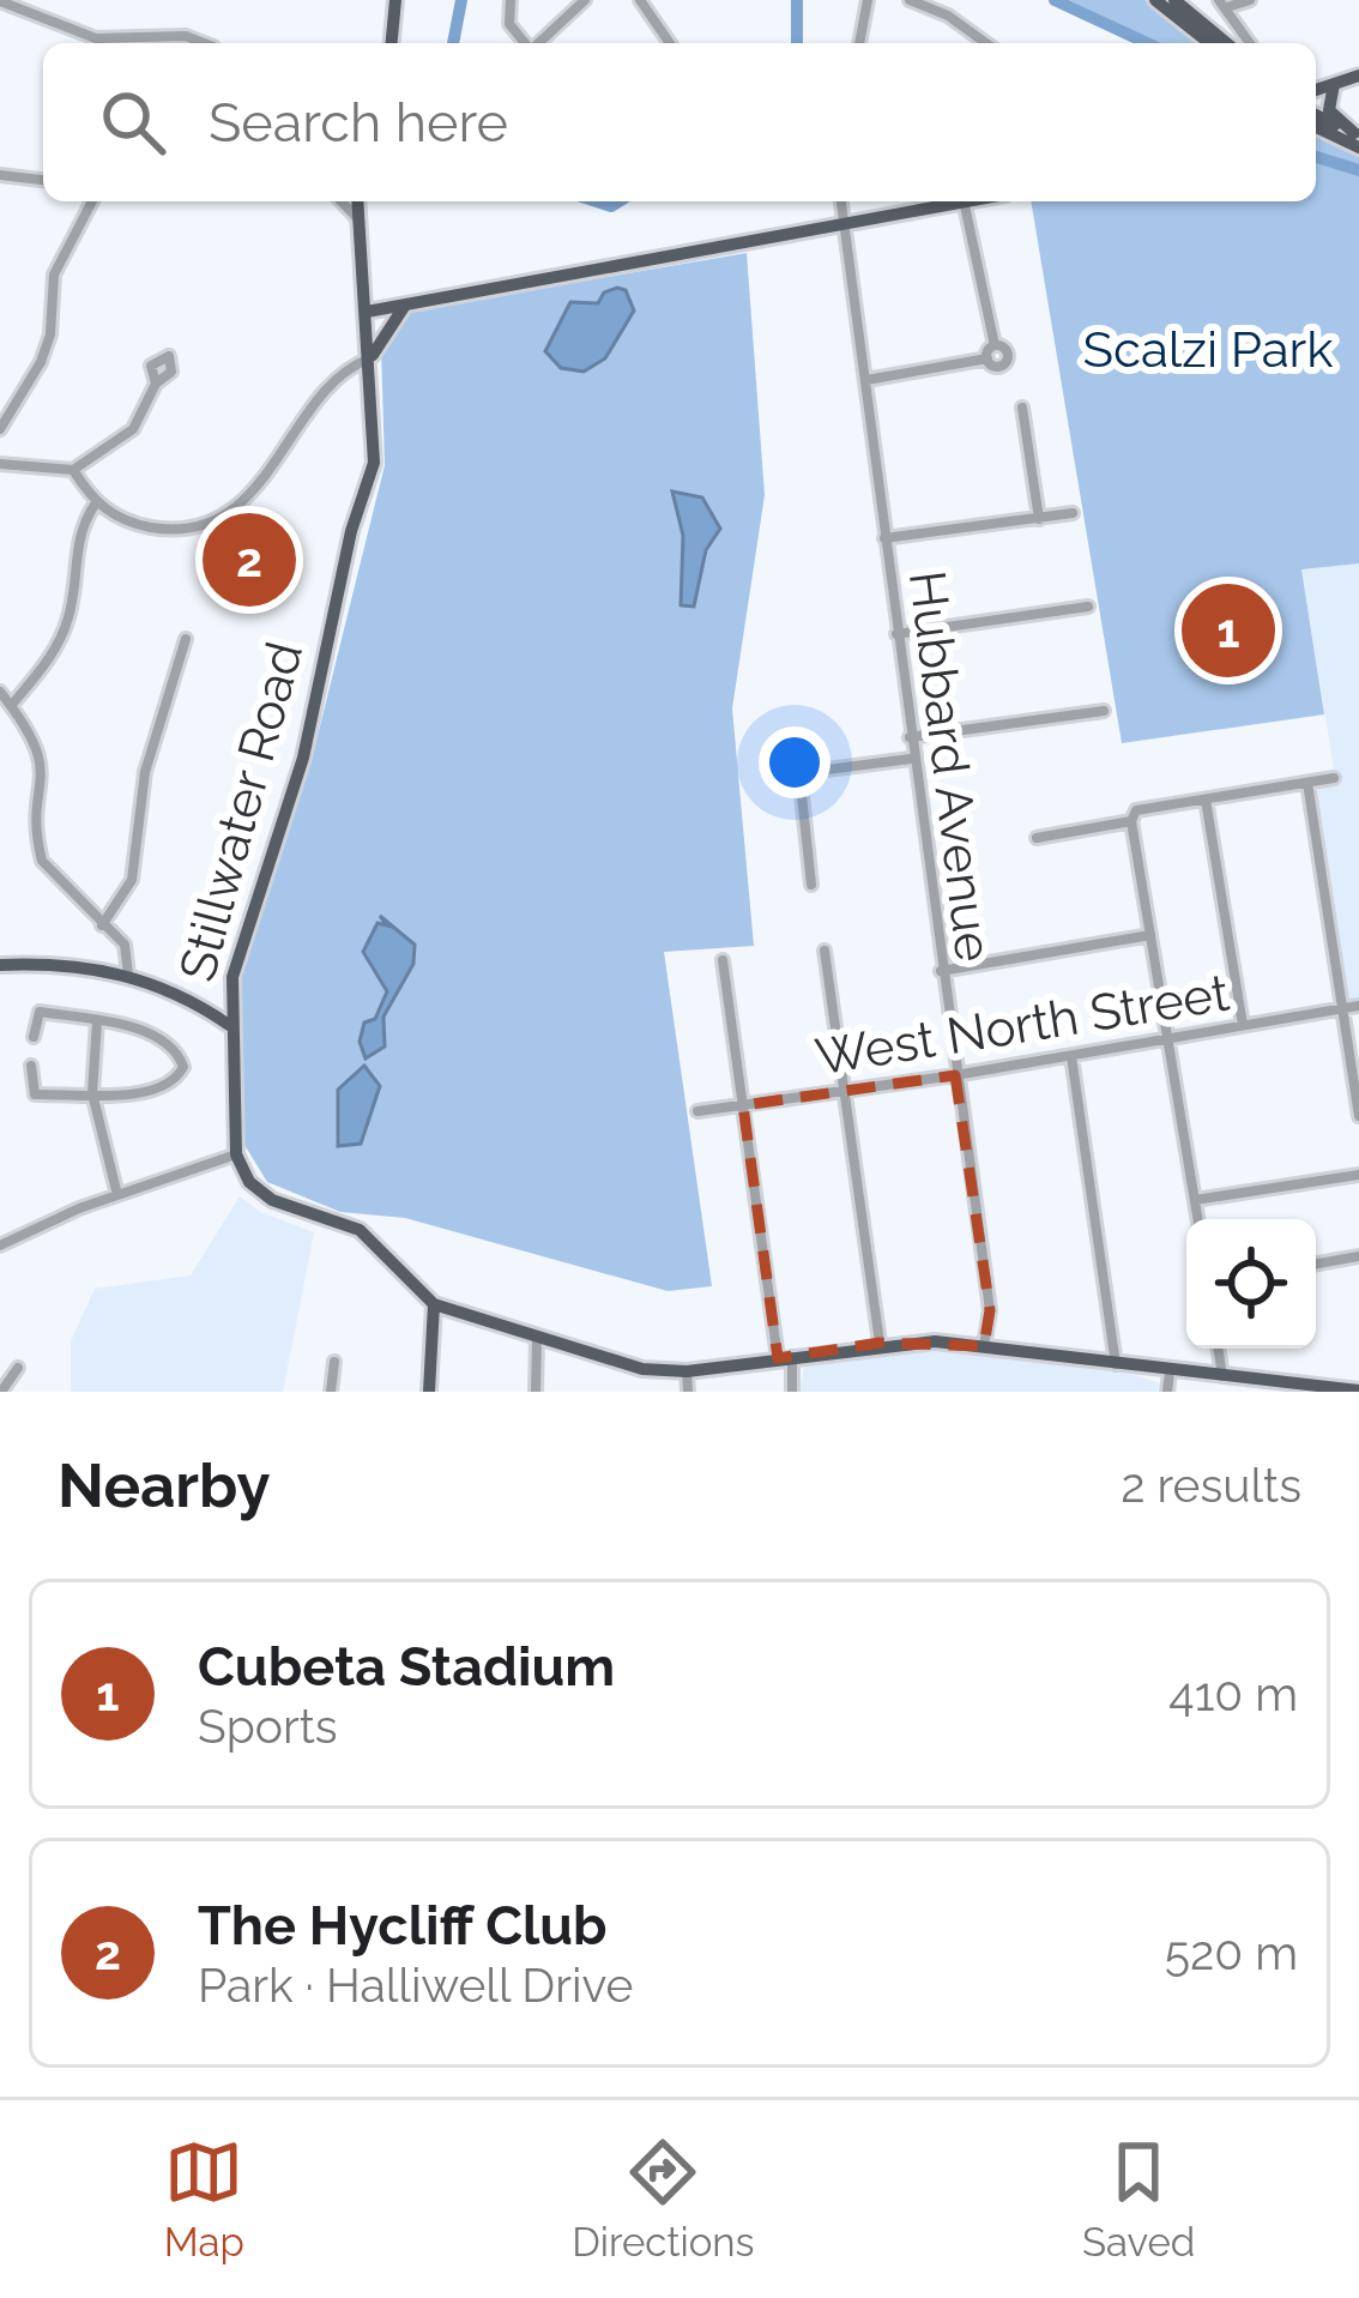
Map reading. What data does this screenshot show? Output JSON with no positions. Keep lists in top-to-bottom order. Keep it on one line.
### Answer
{"streets":{"main road":["Stillwater Road"],"street":["Hubbard Avenue","West North Street"]},"crossings":[["Hubbard Avenue","West North Street"]],"parks":["Scalzi Park"],"page":{"search":"Search here","pins":["2","1"],"heading":["Nearby","2 results"],"list":[{"mark":"1","name":"Cubeta Stadium","note":"Sports","value":"410 m"},{"mark":"2","name":"The Hycliff Club","note":"Park · Halliwell Drive","value":"520 m"}],"nav":["Map","Directions","Saved"]}}
